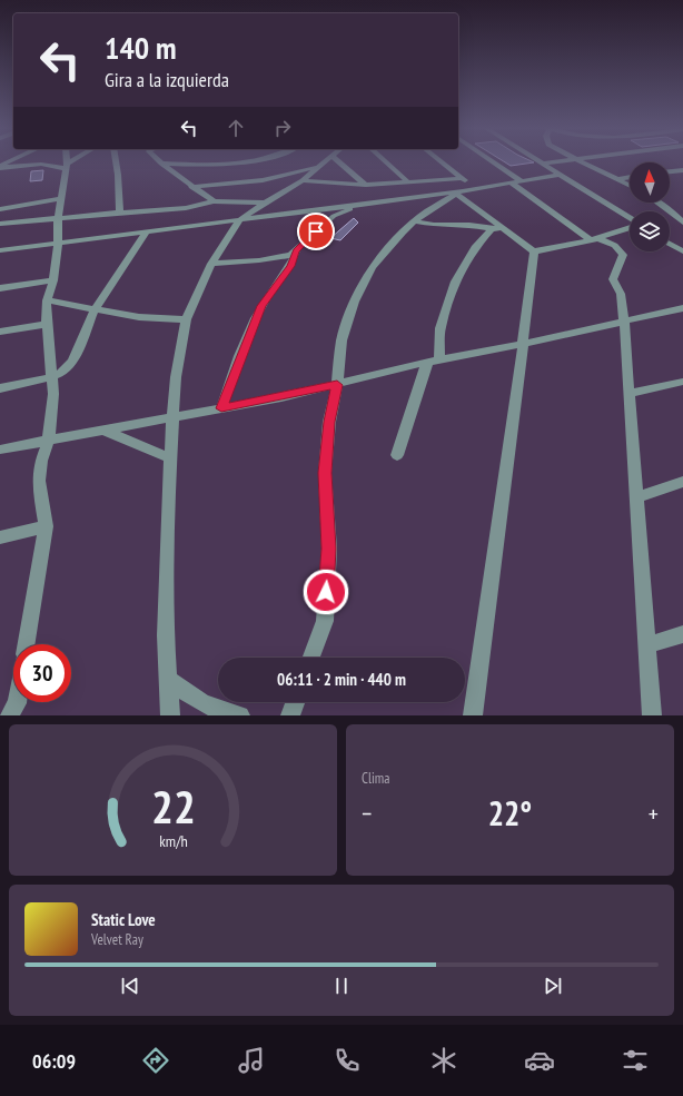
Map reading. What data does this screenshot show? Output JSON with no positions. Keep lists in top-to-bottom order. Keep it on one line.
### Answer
{"north":"top","page":{"turn":["140 m","Gira a la izquierda"],"limit":"30","trip":"06:11 · 2 min · 440 m","tile":"Clima","heat":["−","22°","+"],"song":["Static Love","Velvet Ray"],"tabs":"06:09","gauge":["22","km/h"]}}
